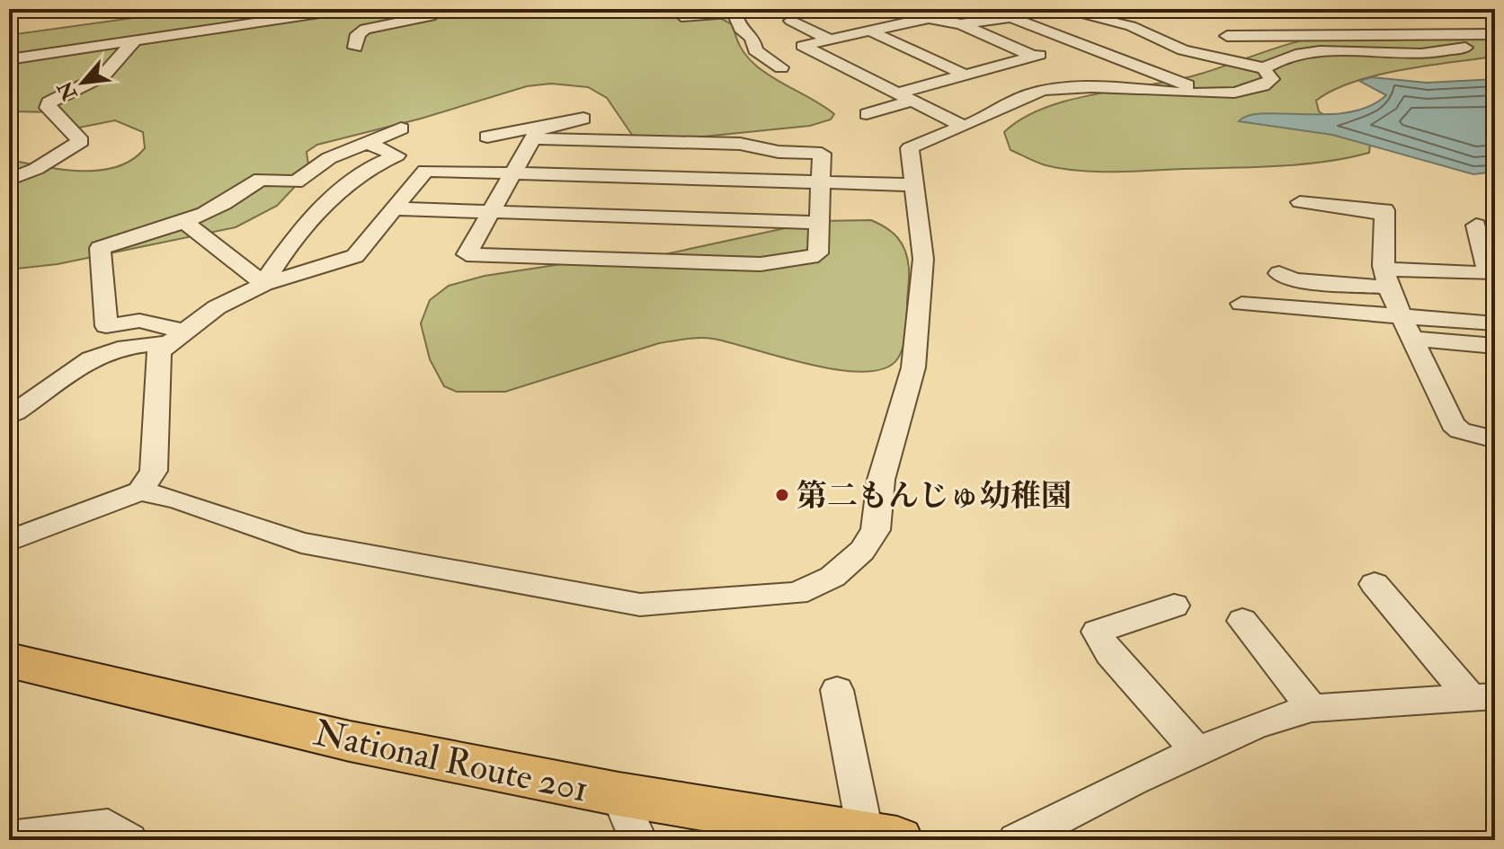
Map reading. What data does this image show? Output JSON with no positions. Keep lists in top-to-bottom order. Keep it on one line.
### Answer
{"streets":{"highway":["National Route 201"]},"places":["第二もんじゅ幼稚園"],"north":"bottom left"}
